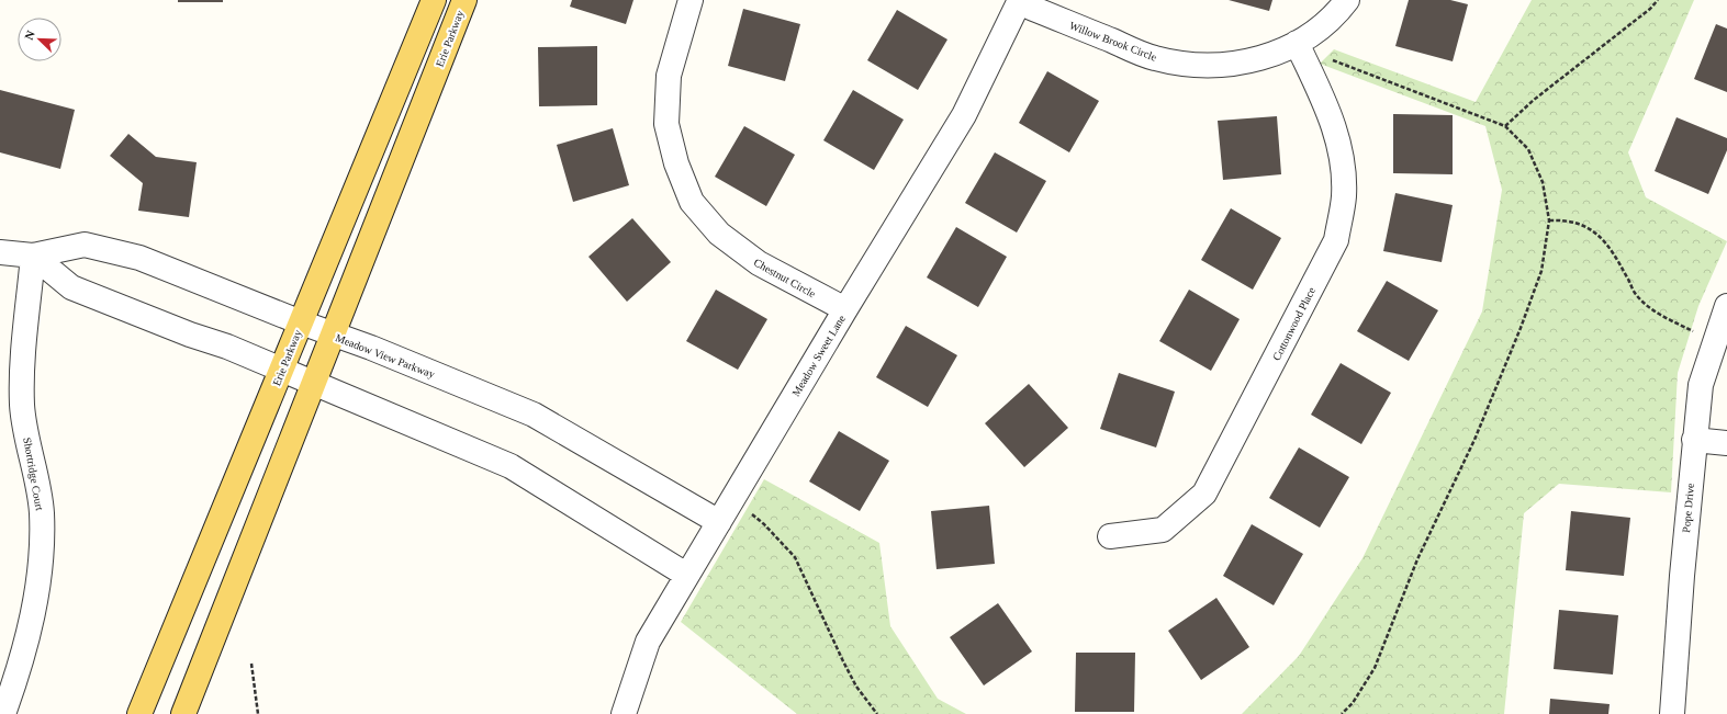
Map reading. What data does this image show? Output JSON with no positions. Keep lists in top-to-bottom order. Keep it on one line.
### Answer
{"streets":{"main road":["Erie Parkway"],"street":["Willow Brook Circle","Chestnut Circle","Cottonwood Place","Meadow View Parkway","Meadow Sweet Lane","Shortridge Court","Pope Drive"]},"crossings":[["Erie Parkway","Meadow View Parkway"],["Willow Brook Circle","Cottonwood Place"],["Willow Brook Circle","Meadow Sweet Lane"],["Chestnut Circle","Meadow Sweet Lane"],["Meadow View Parkway","Meadow Sweet Lane"],["Meadow View Parkway","Shortridge Court"]],"north":"top left"}
